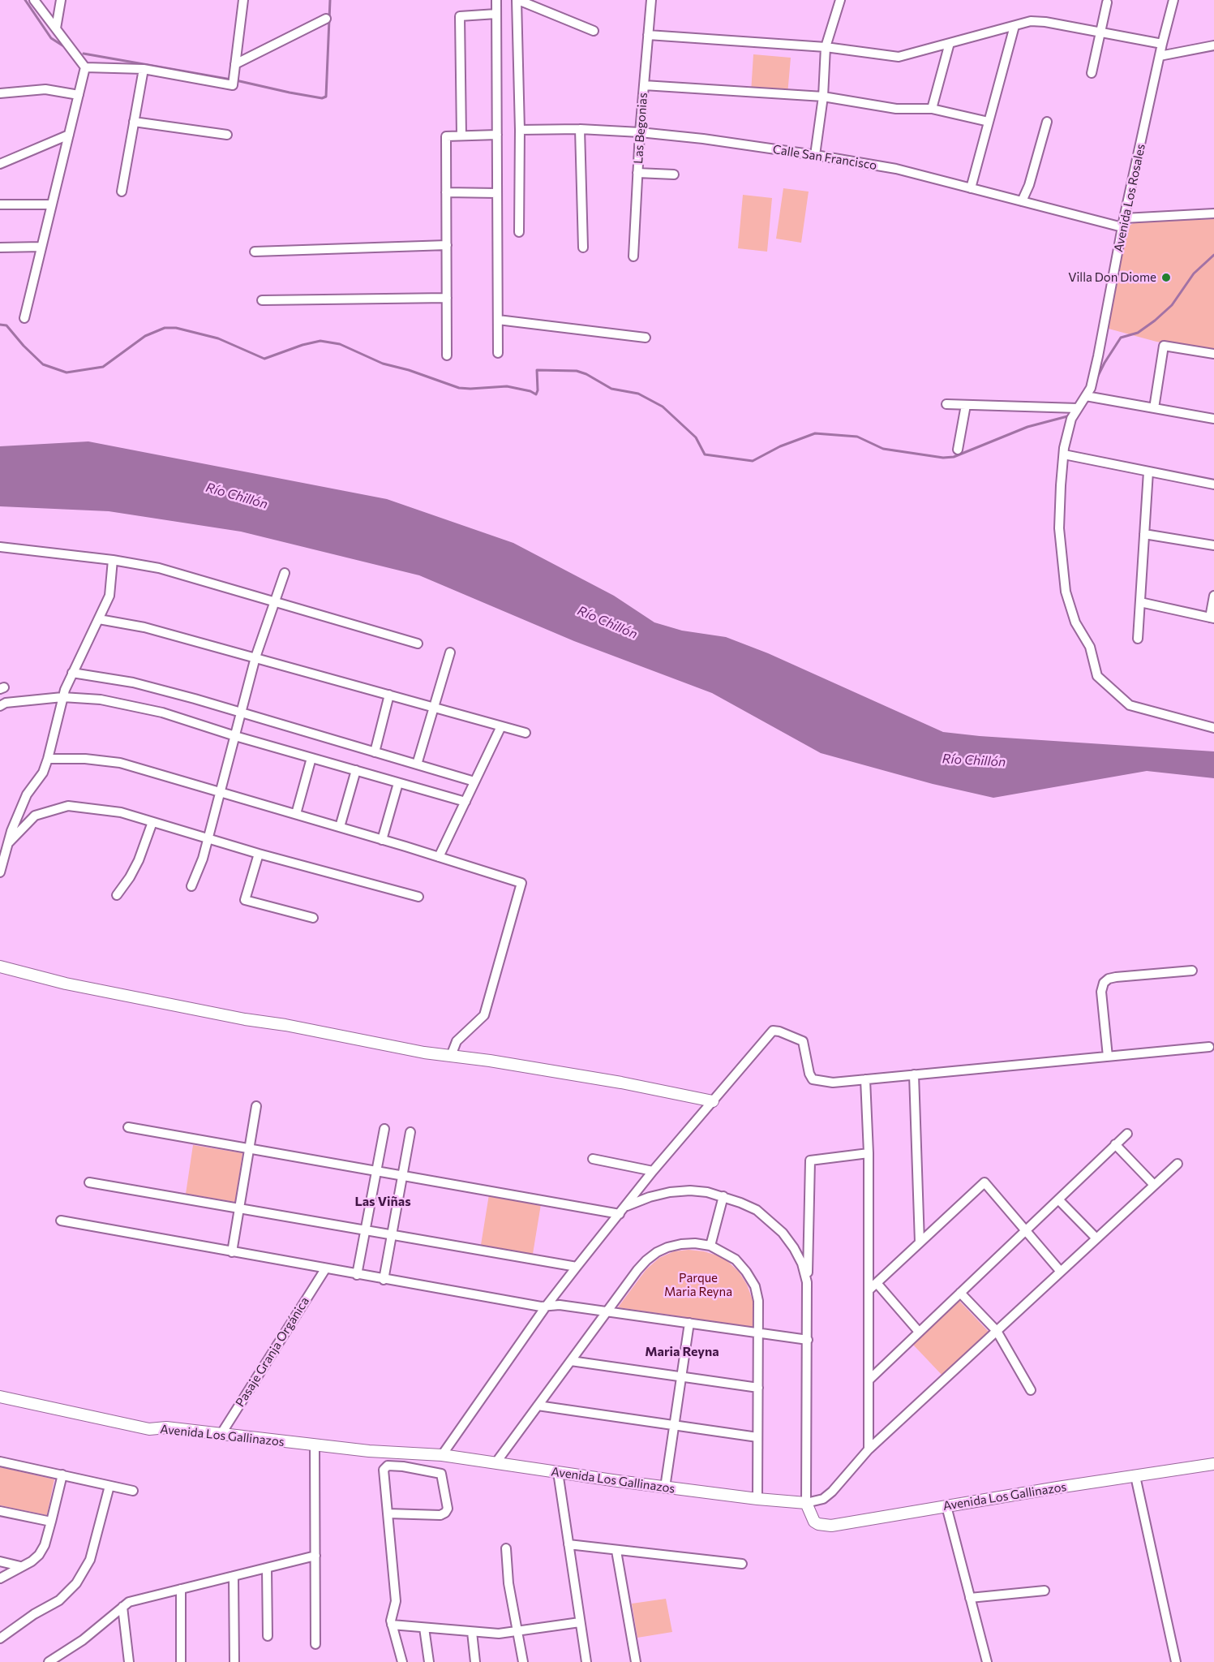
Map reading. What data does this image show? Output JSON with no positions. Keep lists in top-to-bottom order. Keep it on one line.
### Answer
{"streets":{"street":["Las Begonias","Calle San Francisco","Avenida Los Rosales","Pasaje Granja Orgánica","Avenida Los Gallinazos"]},"crossings":[["Las Begonias","Calle San Francisco"],["Calle San Francisco","Avenida Los Rosales"],["Pasaje Granja Orgánica","Avenida Los Gallinazos"]],"districts":["Las Viñas","Maria Reyna"],"water":["Río Chillón"],"parks":["Parque Maria Reyna"],"places":["Villa Don Diome"]}
